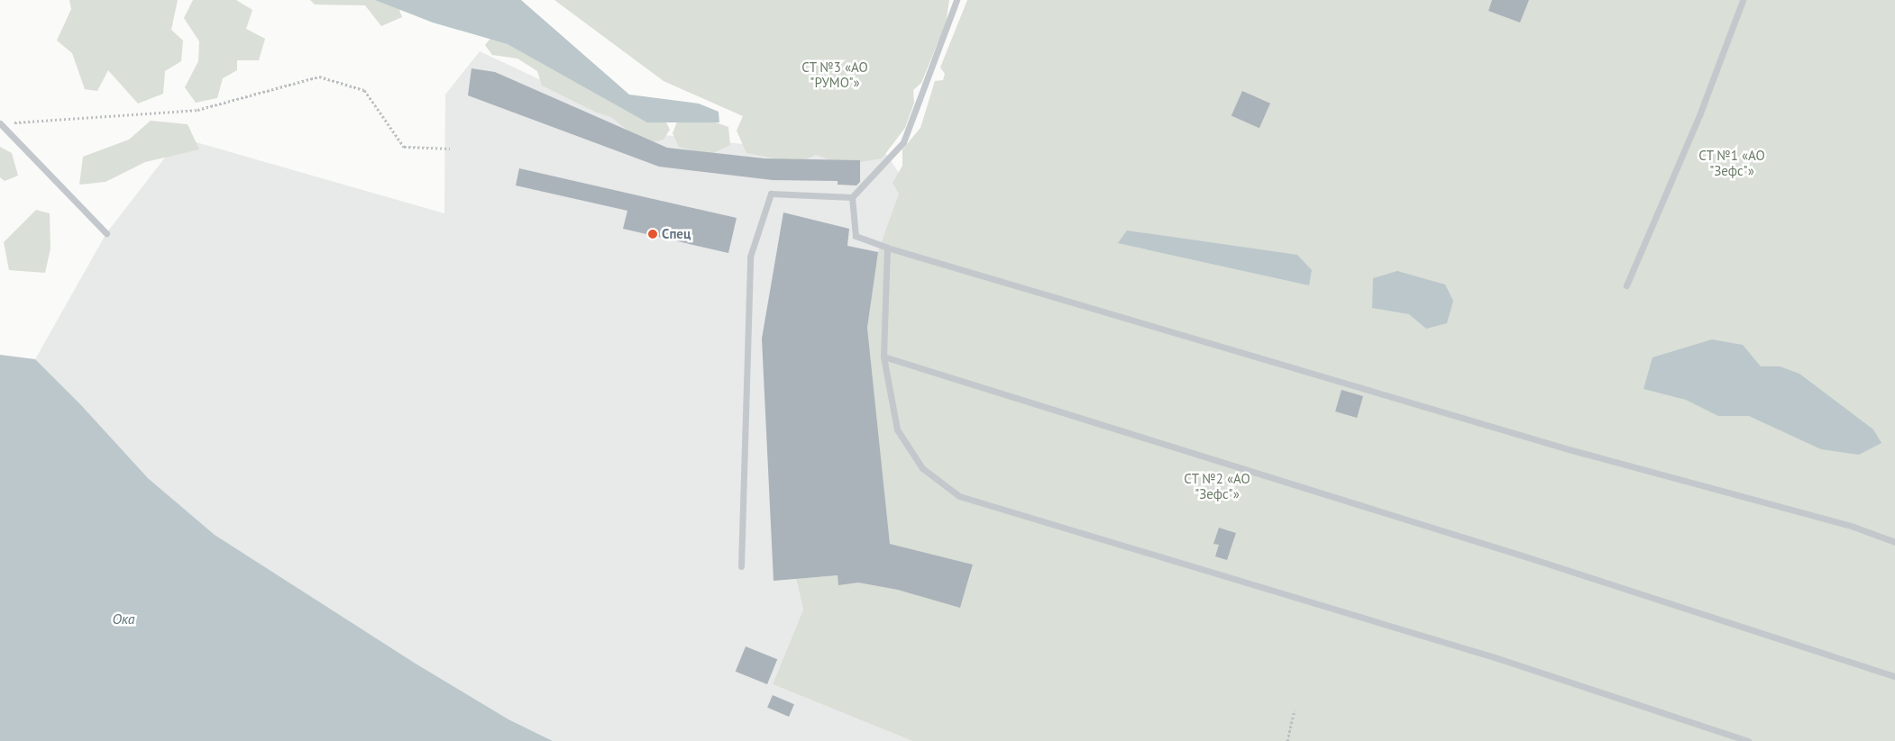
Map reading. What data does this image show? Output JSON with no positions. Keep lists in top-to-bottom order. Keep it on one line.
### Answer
{"water":["Ока"],"parks":["СТ №3 «АО \"РУМО\"»","СТ №1 «АО \"Зефс\"»","СТ №2 «АО \"Зефс\"»"],"places":["Спец"]}
